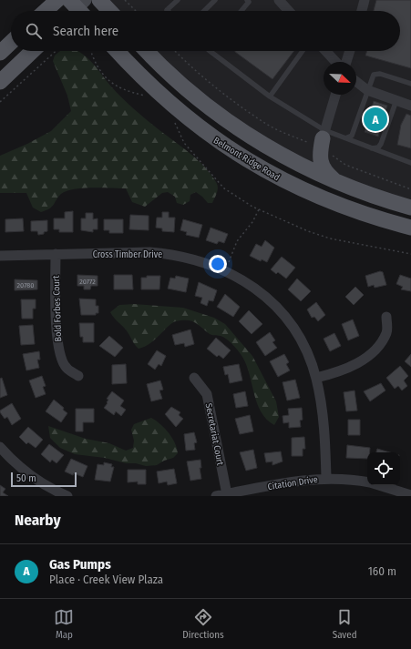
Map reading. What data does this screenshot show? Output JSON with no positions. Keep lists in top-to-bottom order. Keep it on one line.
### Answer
{"streets":{"main road":["Belmont Ridge Road"],"street":["Cross Timber Drive","Bold Forbes Court","Secretariat Court","Citation Drive"]},"crossings":[["Cross Timber Drive","Bold Forbes Court"],["Cross Timber Drive","Citation Drive"],["Secretariat Court","Citation Drive"]],"house_numbers":["20772","20780"],"scale_bar":"50 m","north":"bottom right","page":{"search":"Search here","pins":"A","scale":"50 m","heading":"Nearby","list":[{"mark":"A","name":"Gas Pumps","note":"Place · Creek View Plaza","value":"160 m"}],"nav":["Map","Directions","Saved"]}}
